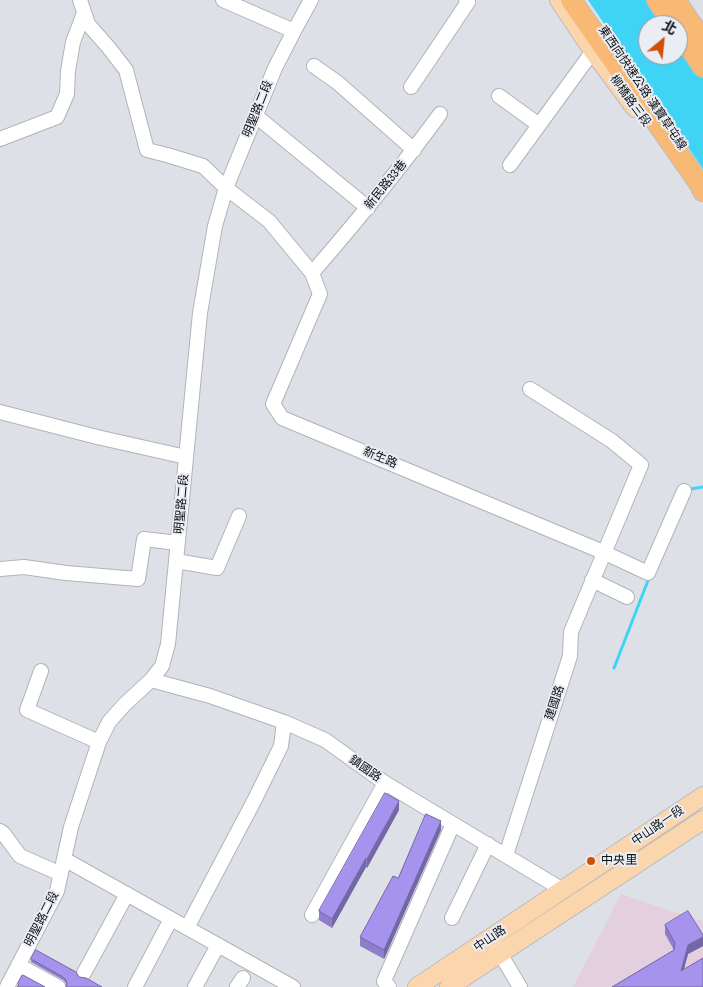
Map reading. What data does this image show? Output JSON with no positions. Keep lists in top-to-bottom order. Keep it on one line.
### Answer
{"streets":{"highway":["東西向快速公路 漢寶草屯線"],"main road":["柳橋路三段","中山路一段","中山路"],"street":["明聖路二段","新民路33巷","新生路","建國路","鎮國路"]},"crossings":[["明聖路二段","鎮國路"],["新民路33巷","新生路"],["新生路","建國路"],["建國路","鎮國路"],["鎮國路","中山路一段"],["鎮國路","中山路"],["中山路一段","中山路"]],"places":["中央里"],"north":"top right"}
